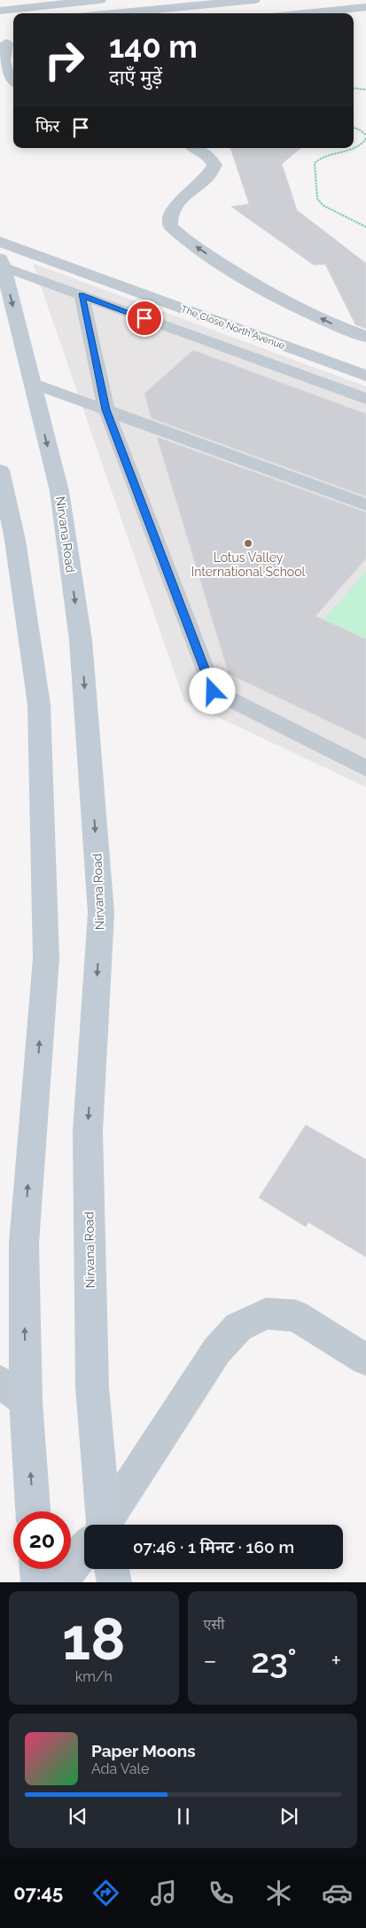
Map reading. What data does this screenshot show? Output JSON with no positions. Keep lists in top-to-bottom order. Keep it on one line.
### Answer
{"streets":{"main road":["Nirvana Road"],"street":["The Close North Avenue"]},"places":["Lotus Valley International School"],"page":{"turn":["140 m","दाएँ मुड़ें"],"then":"फिर","limit":"20","trip":"07:46 · 1 मिनट · 160 m","tile":[["18","km/h"],"एसी"],"heat":["−","23°","+"],"song":["Paper Moons","Ada Vale"],"tabs":"07:45"}}
